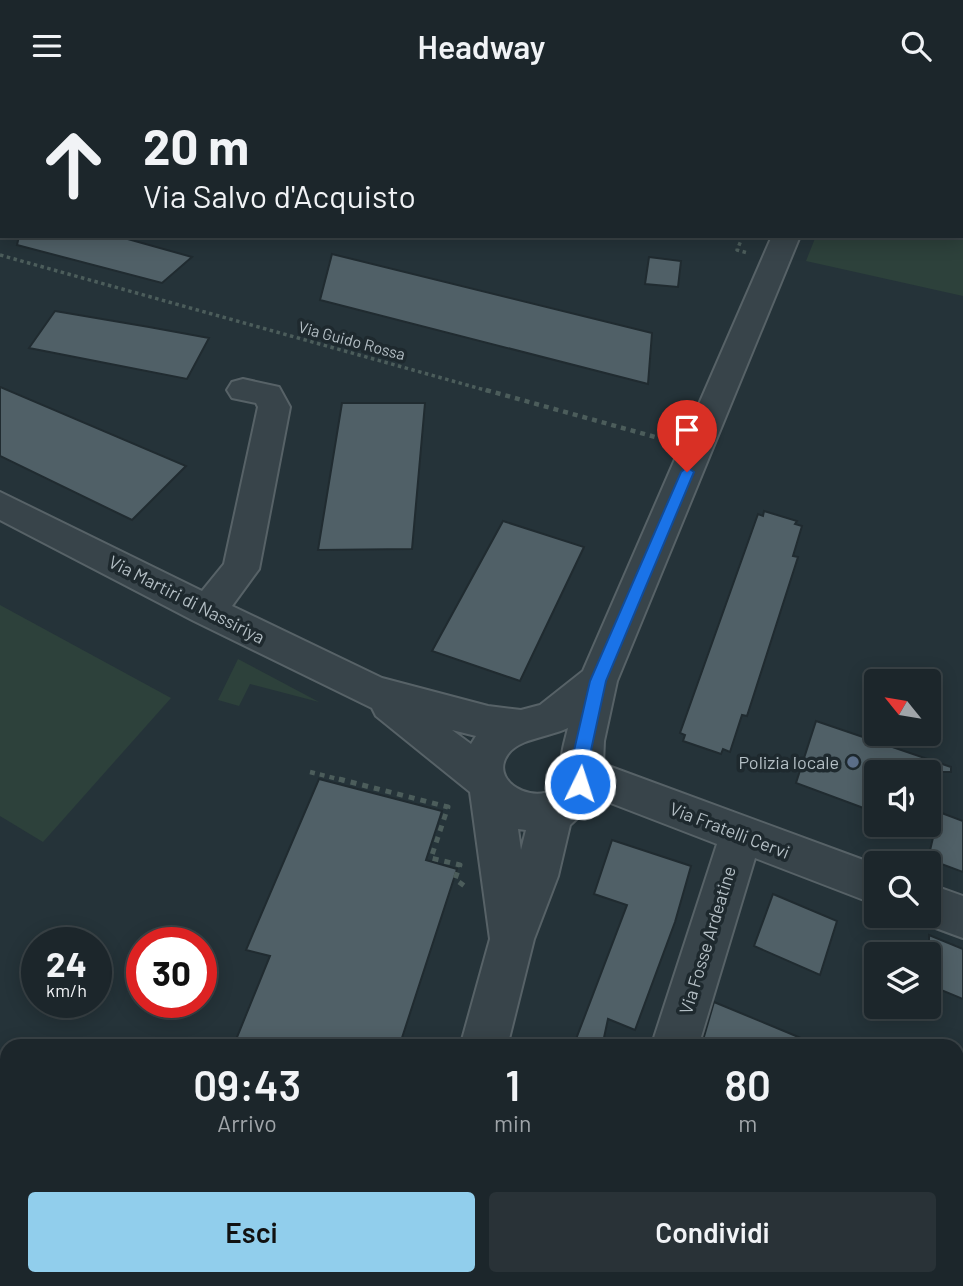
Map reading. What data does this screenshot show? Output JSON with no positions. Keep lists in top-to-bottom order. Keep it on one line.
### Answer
{"streets":{"street":["Via Martiri di Nassiriya","Via Fratelli Cervi","Via Fosse Ardeatine"],"path":["Via Guido Rossa"]},"crossings":[["Via Martiri di Nassiriya","Via Fratelli Cervi"],["Via Fratelli Cervi","Via Fosse Ardeatine"]],"places":["Polizia locale"],"north":"top left","page":{"header":"Headway","turn":["20 m","Via Salvo d'Acquisto"],"speed":"24 km/h","limit":"30","eta":["09:43","Arrivo","1","min","80","m"],"buttons":["Esci","Condividi"]}}
